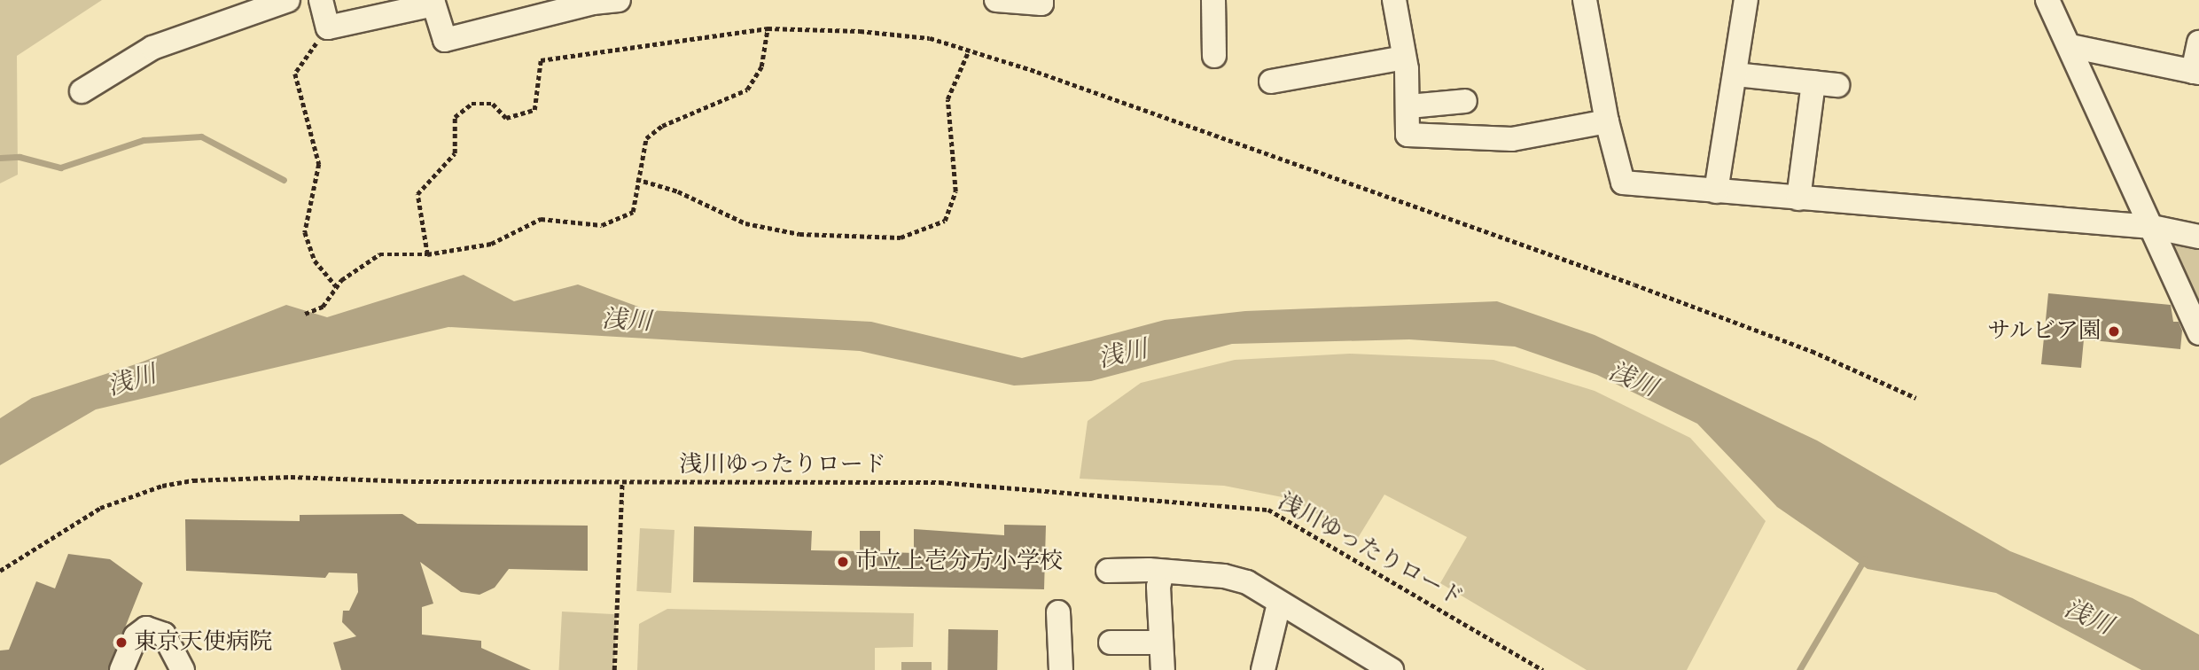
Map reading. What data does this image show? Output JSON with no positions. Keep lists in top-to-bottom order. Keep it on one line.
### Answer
{"streets":{"path":["浅川ゆったりロード"]},"water":["浅川"],"places":["サルビア園","市立上壱分方小学校","東京天使病院"]}
